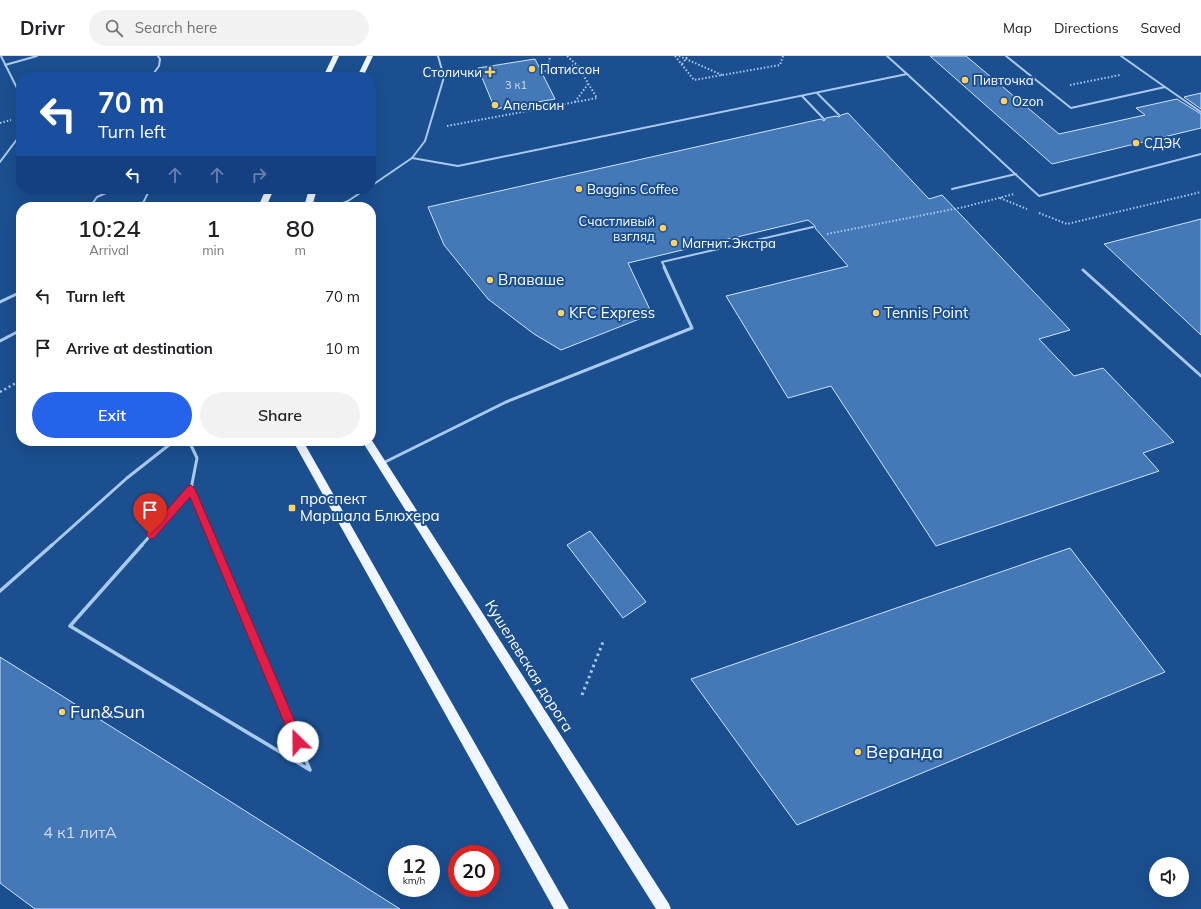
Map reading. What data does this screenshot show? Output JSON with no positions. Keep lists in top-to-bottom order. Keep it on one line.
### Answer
{"streets":{"main road":["Кушелевская дорога"]},"places":{"other":["Патиссон","Пивточка","Ozon","Апельсин","СДЭК","Baggins Coffee","Счастливый взгляд","Магнит Экстра","Влаваше","KFC Express","Tennis Point","Fun&Sun","Веранда"],"health":["Столички"],"transit":["проспект Маршала Блюхера"]},"house_numbers":["3 к1","4 к1 литА"],"page":{"header":"Drivr","search":"Search here","nav":["Map","Directions","Saved"],"turn":["70 m","Turn left"],"eta":["10:24","Arrival","1","min","80","m"],"list":[{"name":"Turn left","value":"70 m"},{"name":"Arrive at destination","value":"10 m"}],"buttons":["Exit","Share"],"speed":"12 km/h","limit":"20"}}
